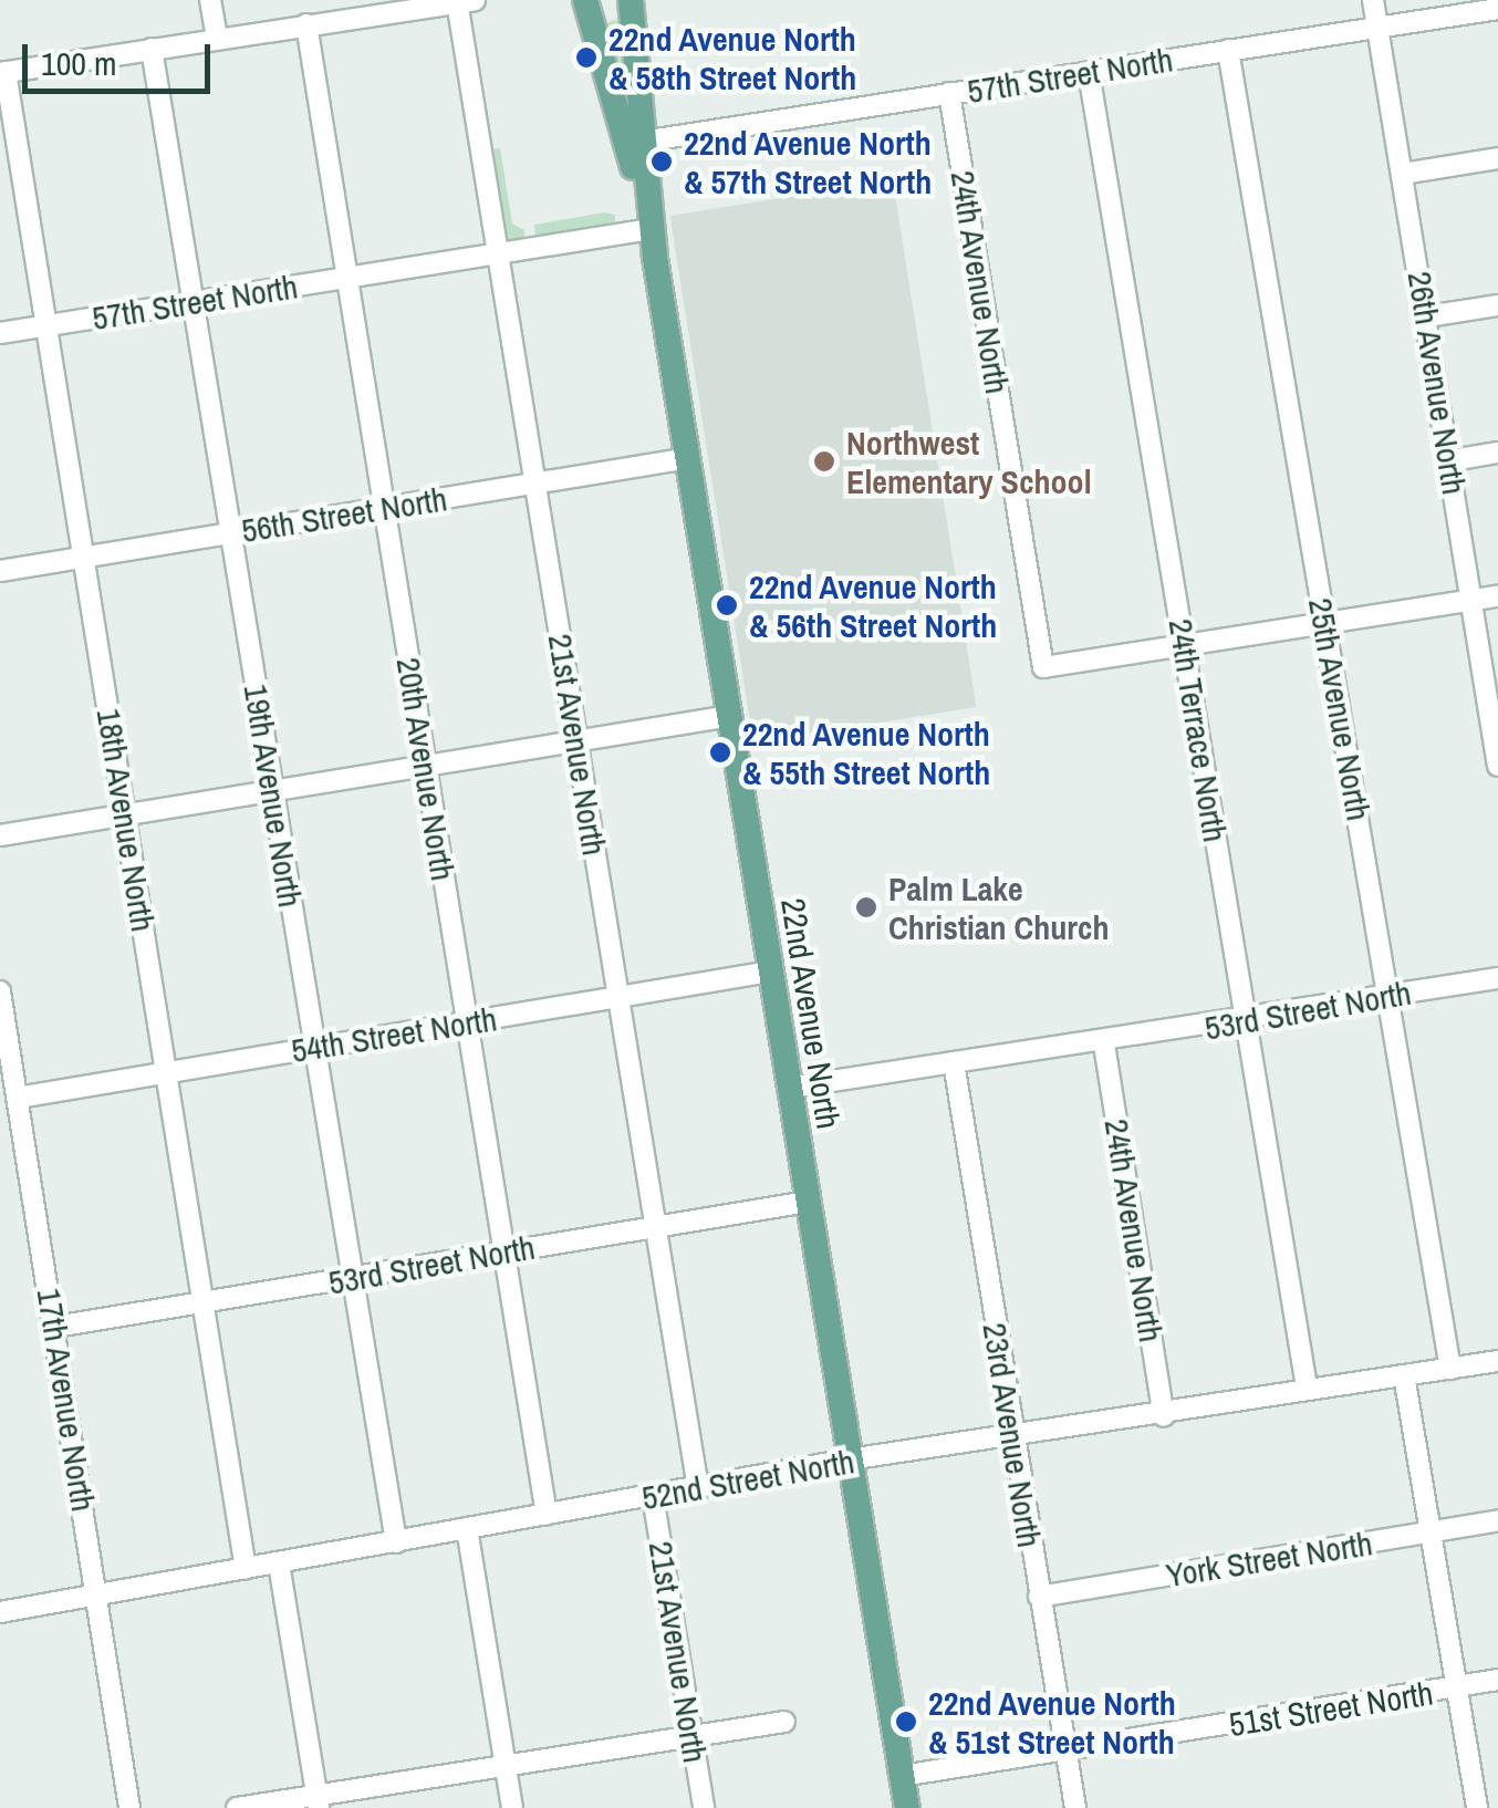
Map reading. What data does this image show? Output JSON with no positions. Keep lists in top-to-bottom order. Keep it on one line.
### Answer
{"streets":{"main road":["22nd Avenue North"],"street":["57th Street North","24th Avenue North","26th Avenue North","56th Street North","25th Avenue North","24th Terrace North","21st Avenue North","20th Avenue North","19th Avenue North","18th Avenue North","53rd Street North","54th Street North","17th Avenue North","23rd Avenue North","52nd Street North","York Street North","51st Street North"]},"crossings":[["57th Street North","24th Avenue North"],["57th Street North","26th Avenue North"],["57th Street North","25th Avenue North"],["57th Street North","24th Terrace North"],["57th Street North","21st Avenue North"],["57th Street North","20th Avenue North"],["57th Street North","19th Avenue North"],["57th Street North","18th Avenue North"],["57th Street North","22nd Avenue North"],["24th Avenue North","24th Terrace North"],["24th Avenue North","53rd Street North"],["24th Avenue North","52nd Street North"],["56th Street North","21st Avenue North"],["56th Street North","20th Avenue North"],["56th Street North","19th Avenue North"],["56th Street North","18th Avenue North"],["56th Street North","22nd Avenue North"],["25th Avenue North","53rd Street North"],["25th Avenue North","52nd Street North"],["24th Terrace North","53rd Street North"],["24th Terrace North","52nd Street North"],["21st Avenue North","53rd Street North"],["21st Avenue North","54th Street North"],["21st Avenue North","52nd Street North"],["20th Avenue North","53rd Street North"],["20th Avenue North","54th Street North"],["20th Avenue North","52nd Street North"],["19th Avenue North","53rd Street North"],["19th Avenue North","54th Street North"],["19th Avenue North","52nd Street North"],["18th Avenue North","53rd Street North"],["18th Avenue North","54th Street North"],["18th Avenue North","52nd Street North"],["53rd Street North","22nd Avenue North"],["53rd Street North","17th Avenue North"],["53rd Street North","23rd Avenue North"],["22nd Avenue North","54th Street North"],["22nd Avenue North","52nd Street North"],["22nd Avenue North","51st Street North"],["54th Street North","17th Avenue North"],["17th Avenue North","52nd Street North"],["23rd Avenue North","52nd Street North"],["23rd Avenue North","York Street North"],["23rd Avenue North","51st Street North"]],"places":["22nd Avenue North & 58th Street North","22nd Avenue North & 57th Street North","Northwest Elementary School","22nd Avenue North & 56th Street North","22nd Avenue North & 55th Street North","Palm Lake Christian Church","22nd Avenue North & 51st Street North"],"scale_bar":"100 m"}
